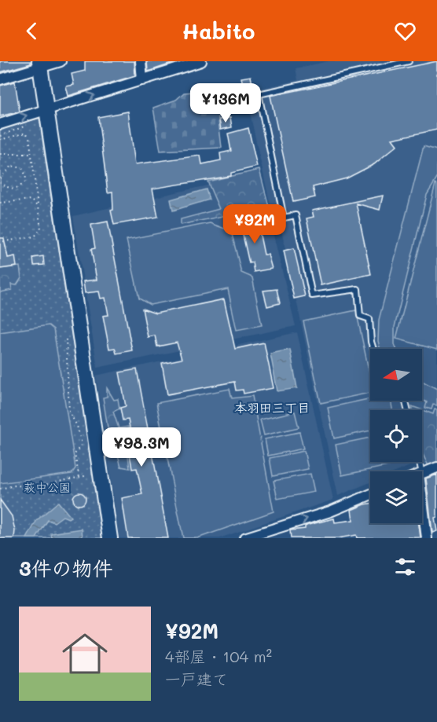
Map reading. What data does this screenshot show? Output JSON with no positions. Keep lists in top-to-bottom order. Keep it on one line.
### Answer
{"districts":["本羽田三丁目"],"parks":["萩中公園"],"north":"left","page":{"header":"Habito","price":["¥136M","¥92M","¥98.3M"],"heading":"3件の物件","list":[{"name":"¥92M","note":"4部屋 · 104 m² · 一戸建て"}]}}
